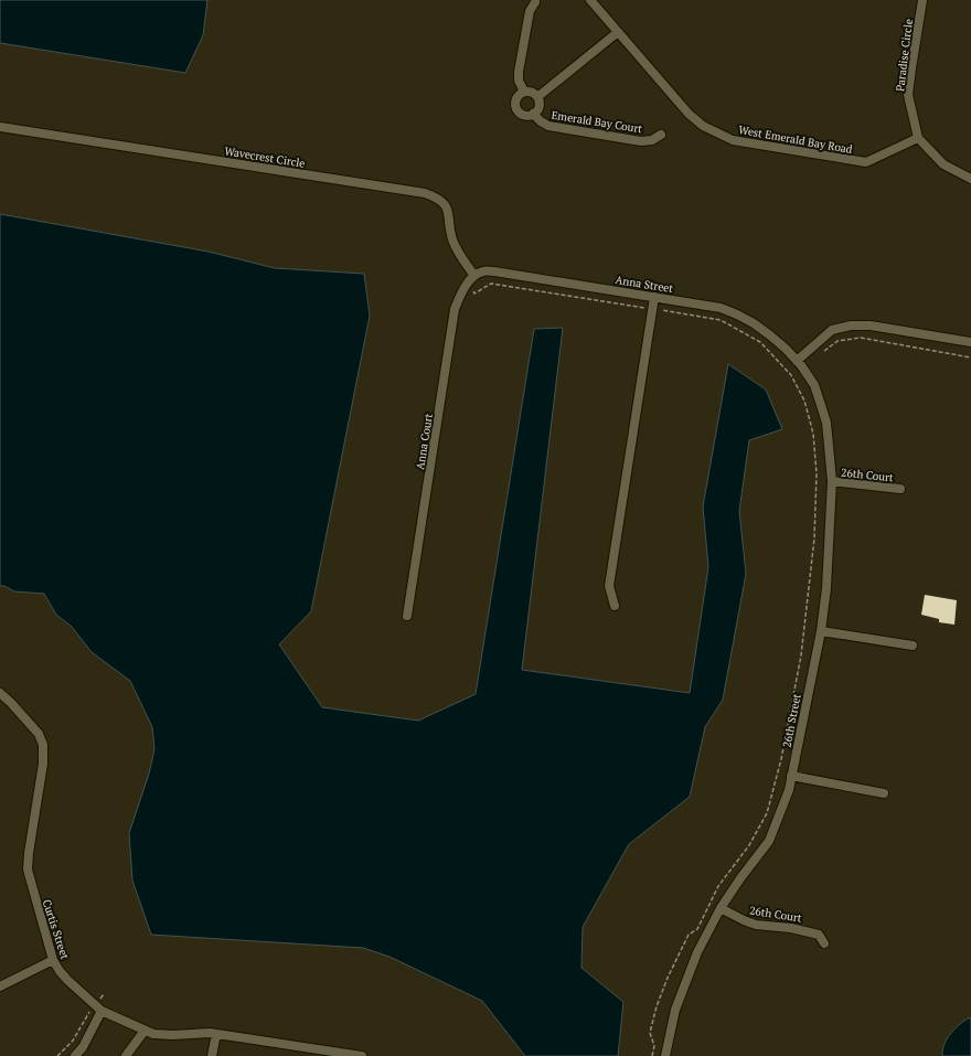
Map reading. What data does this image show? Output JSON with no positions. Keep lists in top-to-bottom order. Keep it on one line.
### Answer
{"streets":{"street":["Paradise Circle","Emerald Bay Court","West Emerald Bay Road","Wavecrest Circle","Anna Street","Anna Court","26th Court","26th Street","Curtis Street"]},"crossings":[["Paradise Circle","West Emerald Bay Road"],["Wavecrest Circle","Anna Street"],["Wavecrest Circle","Anna Court"],["Anna Street","Anna Court"],["Anna Street","26th Street"],["26th Court","26th Street"]]}
